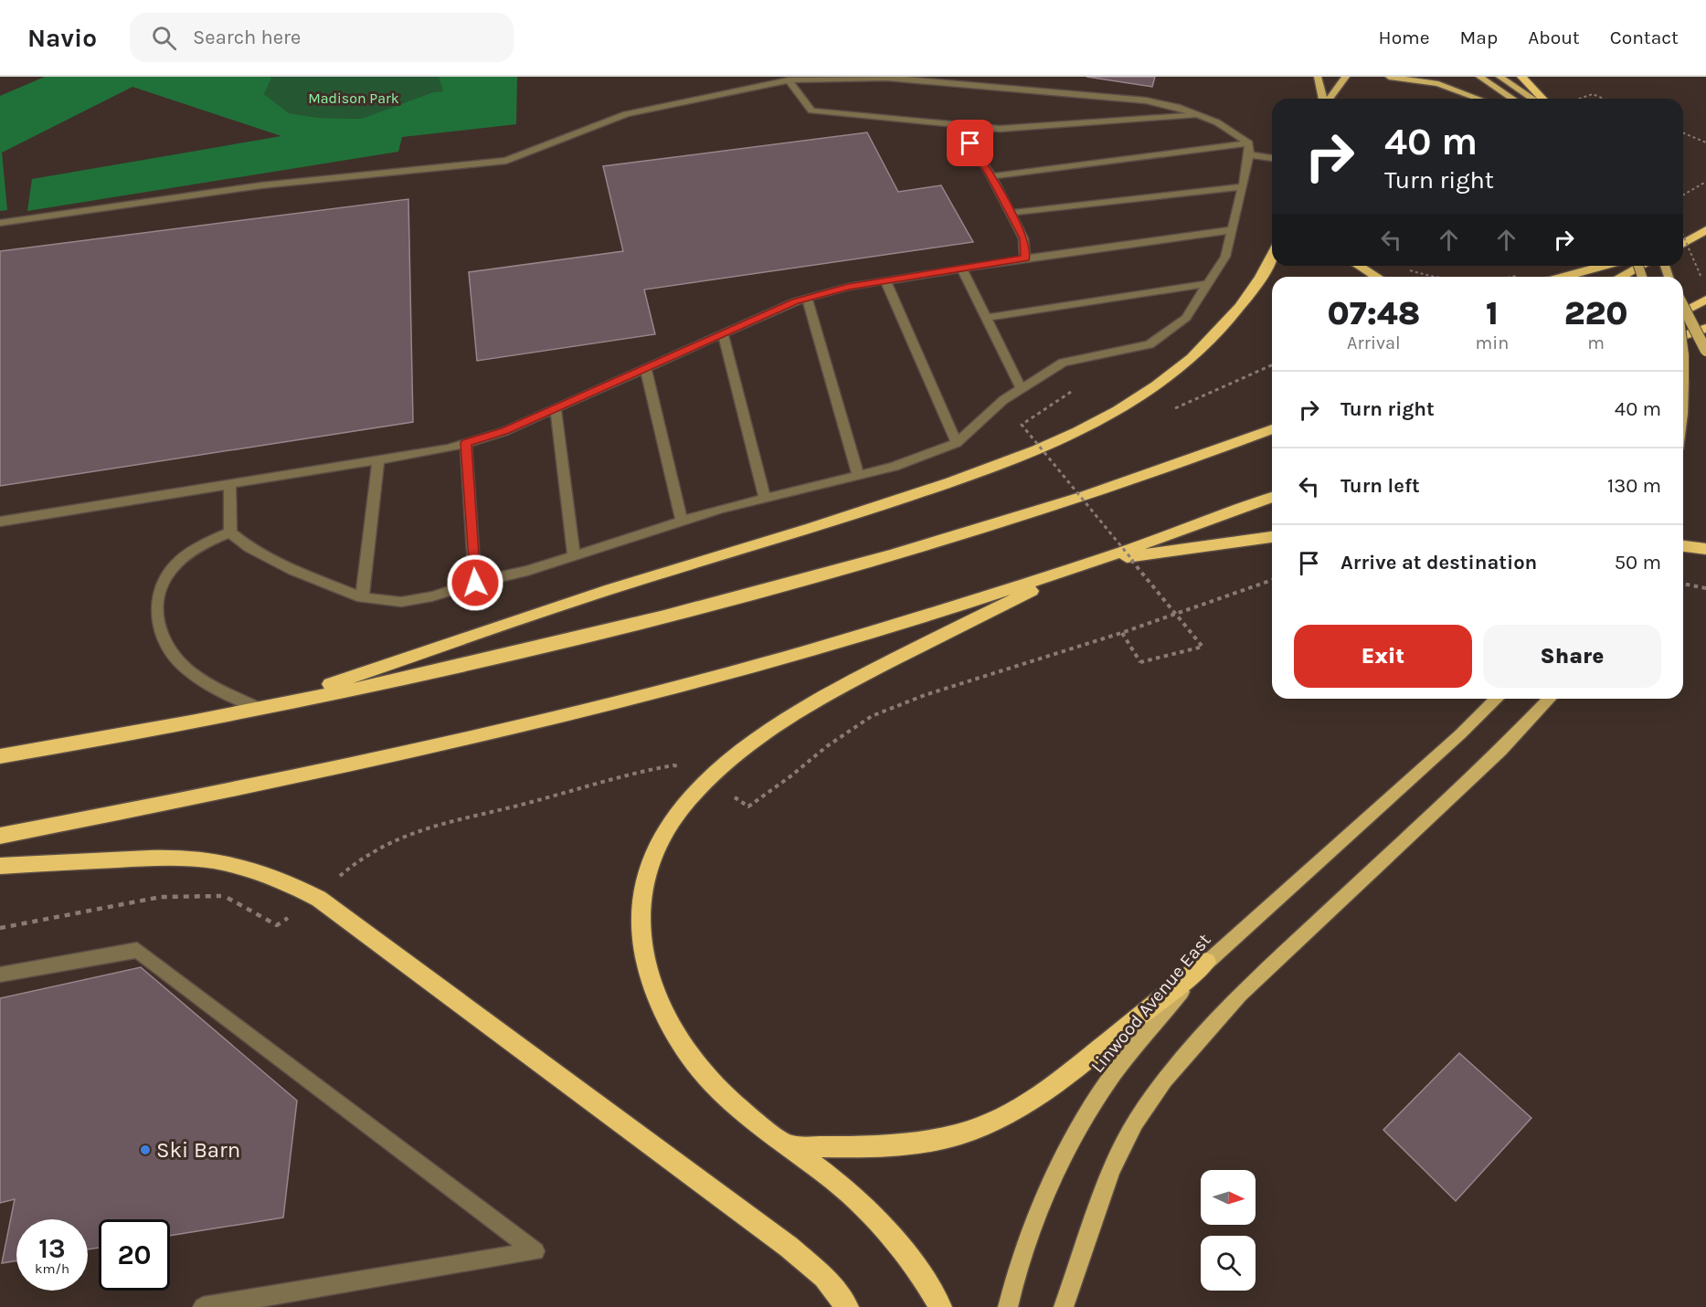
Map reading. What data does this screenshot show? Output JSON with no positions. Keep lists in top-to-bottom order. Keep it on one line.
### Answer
{"streets":{"main road":["Linwood Avenue East"]},"parks":["Madison Park"],"places":["Ski Barn"],"north":"right","page":{"header":"Navio","search":"Search here","nav":["Home","Map","About","Contact"],"turn":["40 m","Turn right"],"eta":["07:48","Arrival","1","min","220","m"],"list":[{"name":"Turn right","value":"40 m"},{"name":"Turn left","value":"130 m"},{"name":"Arrive at destination","value":"50 m"}],"buttons":["Exit","Share"],"speed":"13 km/h","limit":"20"}}
